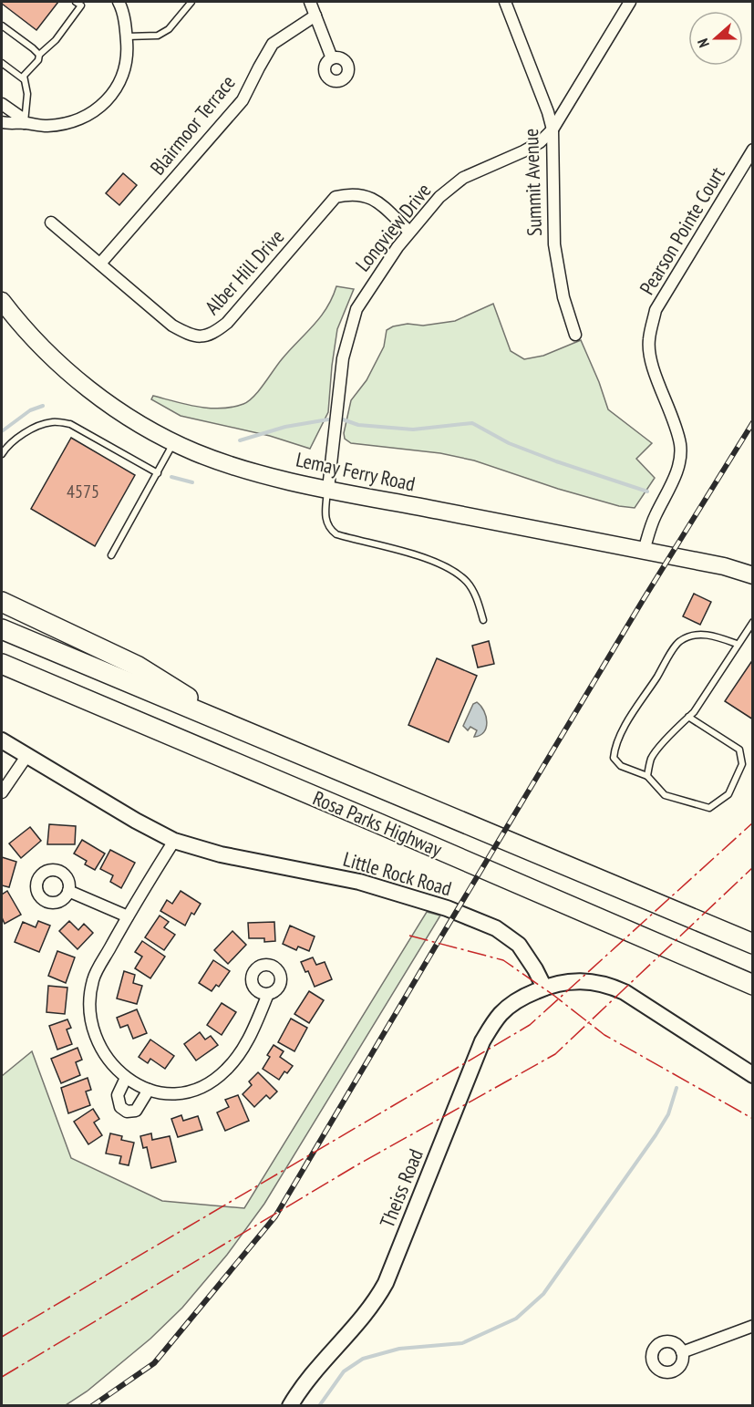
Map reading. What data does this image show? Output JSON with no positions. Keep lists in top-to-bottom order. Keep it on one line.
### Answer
{"streets":{"highway":["Rosa Parks Highway"],"main road":["Lemay Ferry Road"],"street":["Blairmoor Terrace","Summit Avenue","Longview Drive","Pearson Pointe Court","Alber Hill Drive","Little Rock Road","Theiss Road"]},"crossings":[["Blairmoor Terrace","Alber Hill Drive"],["Summit Avenue","Longview Drive"],["Longview Drive","Alber Hill Drive"],["Longview Drive","Lemay Ferry Road"],["Pearson Pointe Court","Lemay Ferry Road"],["Little Rock Road","Theiss Road"]],"house_numbers":["4575"],"north":"left"}
